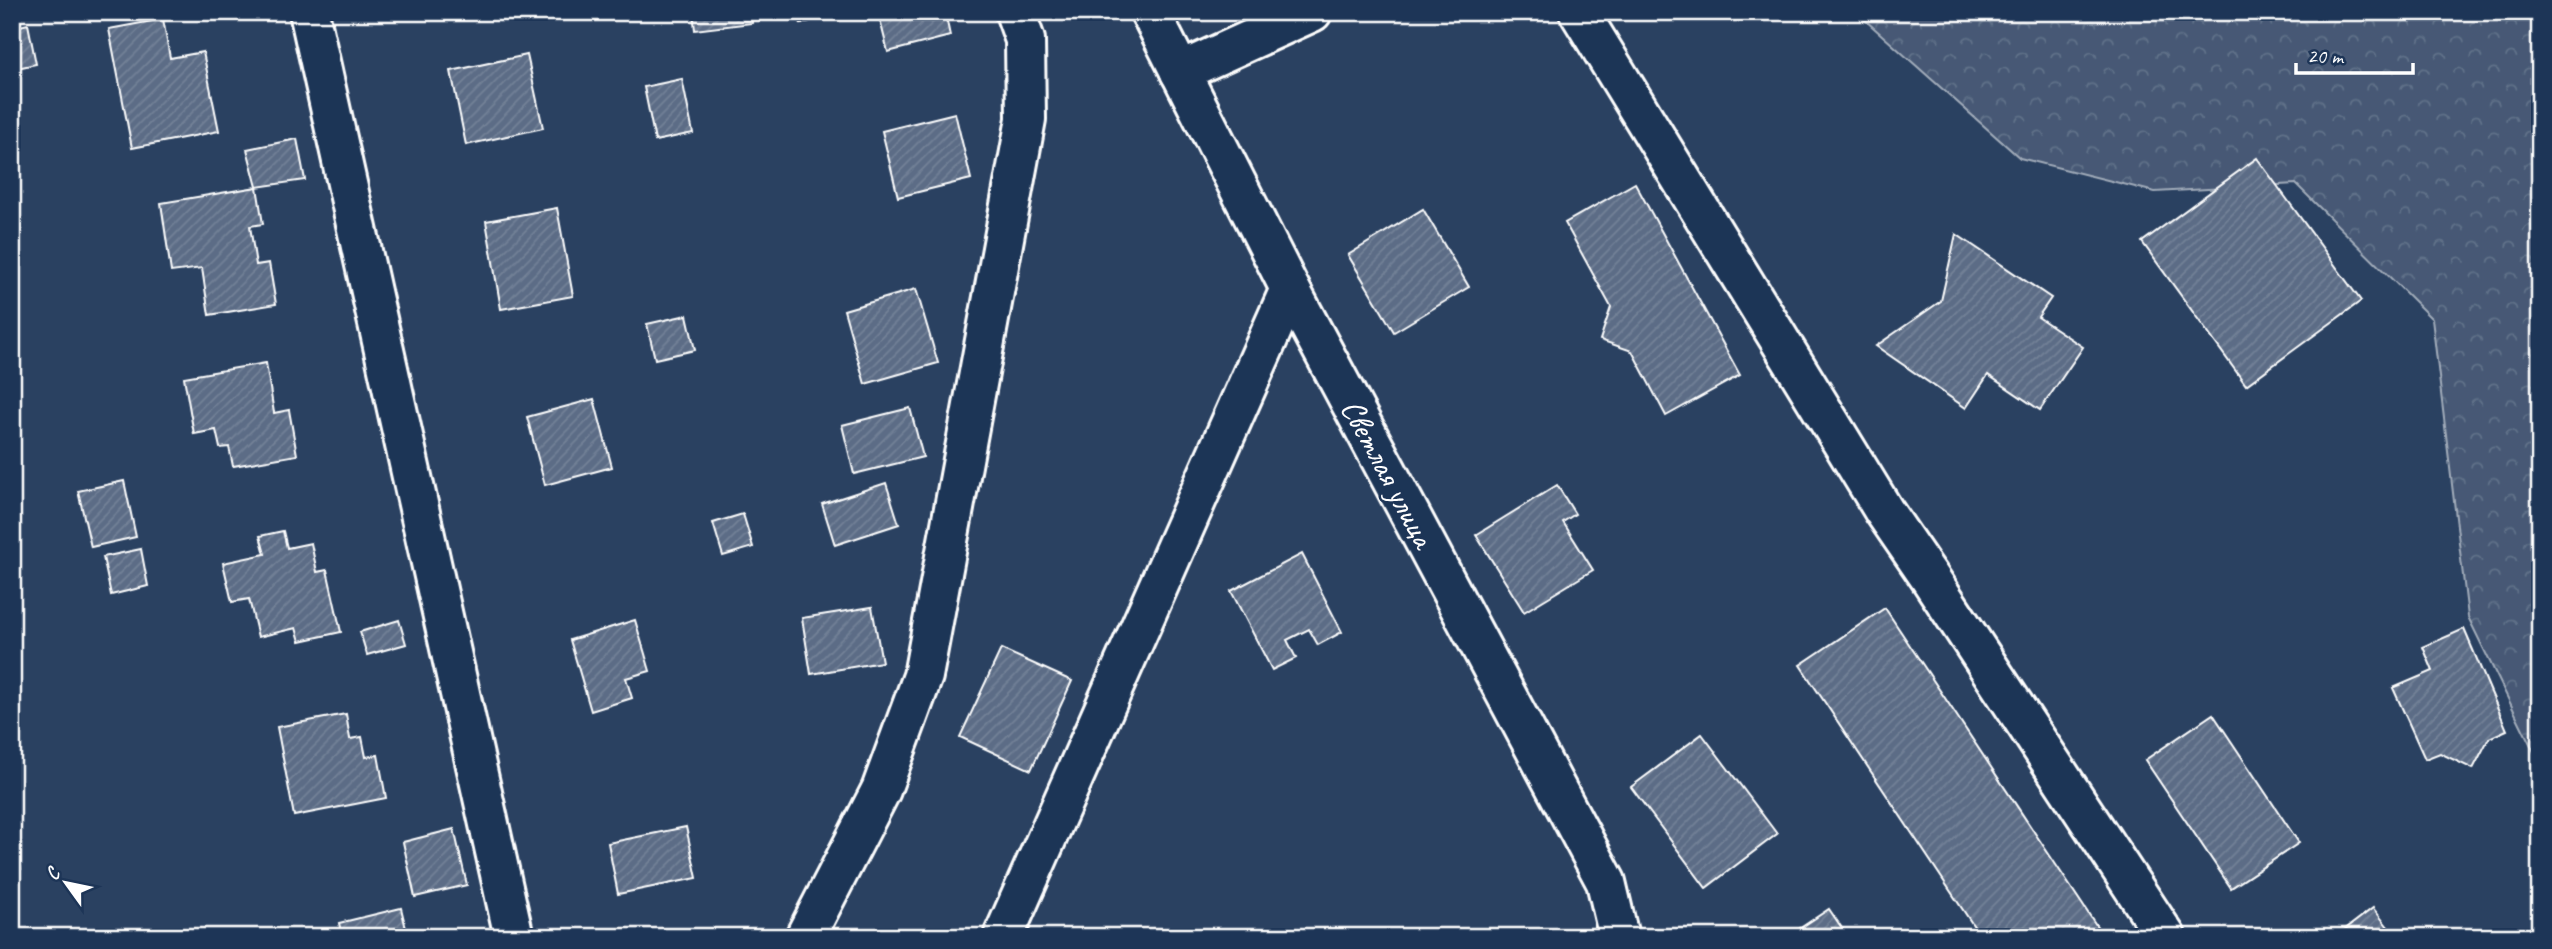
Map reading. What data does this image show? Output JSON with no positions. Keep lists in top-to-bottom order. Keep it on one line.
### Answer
{"streets":{"street":["Светлая улица"]},"scale_bar":"20 m","north":"top left"}
